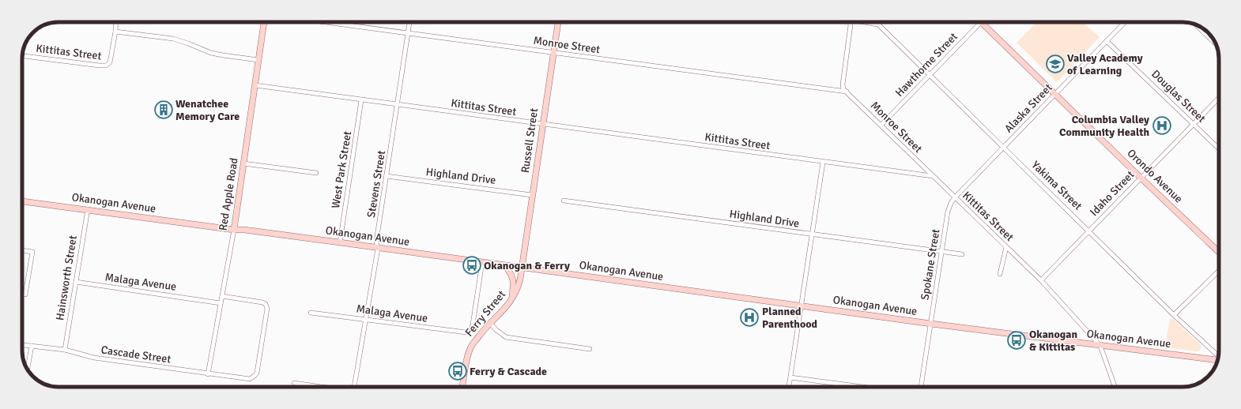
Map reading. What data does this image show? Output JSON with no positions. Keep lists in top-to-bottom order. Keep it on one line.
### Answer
{"streets":{"street":["Monroe Street","Kittitas Street","Hawthorne Street","Douglas Street","Alaska Street","Russell Street","West Park Street","Highland Drive","Orondo Avenue","Stevens Street","Yakima Street","Idaho Street","Red Apple Road","Okanogan Avenue","Spokane Street","Hainsworth Street","Malaga Avenue","Ferry Street","Cascade Street"]},"crossings":[["Monroe Street","Kittitas Street"],["Monroe Street","Hawthorne Street"],["Monroe Street","Russell Street"],["Monroe Street","Stevens Street"],["Kittitas Street","Alaska Street"],["Kittitas Street","Russell Street"],["Kittitas Street","West Park Street"],["Kittitas Street","Stevens Street"],["Kittitas Street","Idaho Street"],["Kittitas Street","Red Apple Road"],["Kittitas Street","Okanogan Avenue"],["Kittitas Street","Spokane Street"],["Hawthorne Street","Yakima Street"],["Douglas Street","Alaska Street"],["Douglas Street","Idaho Street"],["Alaska Street","Orondo Avenue"],["Alaska Street","Yakima Street"],["Alaska Street","Spokane Street"],["Russell Street","Highland Drive"],["Russell Street","Okanogan Avenue"],["Russell Street","Ferry Street"],["West Park Street","Okanogan Avenue"],["Highland Drive","Stevens Street"],["Highland Drive","Spokane Street"],["Orondo Avenue","Idaho Street"],["Stevens Street","Okanogan Avenue"],["Stevens Street","Malaga Avenue"],["Yakima Street","Idaho Street"],["Red Apple Road","Okanogan Avenue"],["Red Apple Road","Malaga Avenue"],["Red Apple Road","Cascade Street"],["Okanogan Avenue","Spokane Street"],["Okanogan Avenue","Hainsworth Street"],["Okanogan Avenue","Ferry Street"],["Hainsworth Street","Malaga Avenue"],["Hainsworth Street","Cascade Street"],["Malaga Avenue","Ferry Street"]],"places":{"school or university":["Valley Academy of Learning"],"building":["Wenatchee Memory Care"],"hospital":["Columbia Valley Community Health","Planned Parenthood"],"bus stop":["Okanogan & Ferry","Okanogan & Kittitas","Ferry & Cascade"]}}
